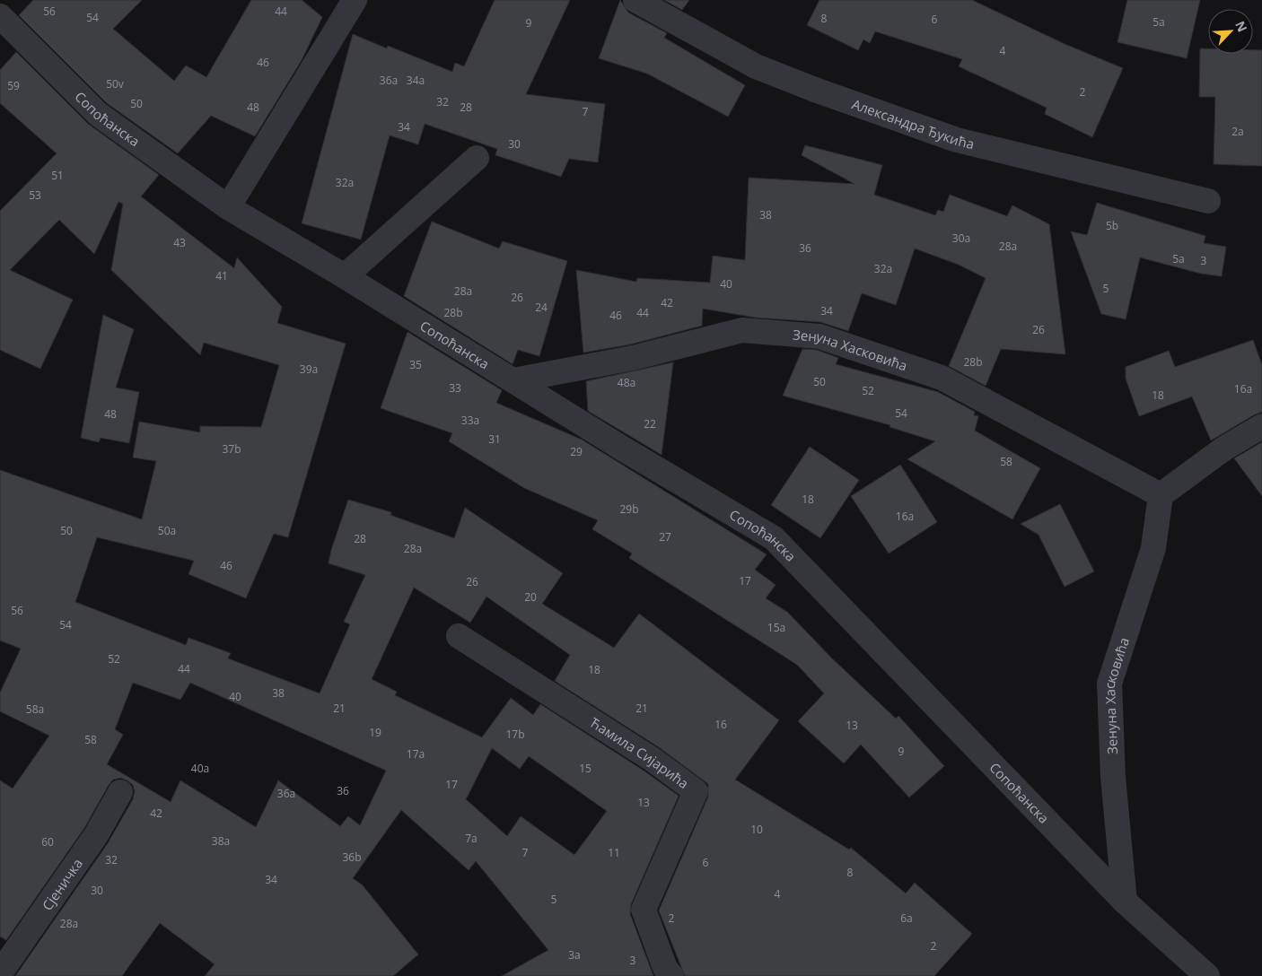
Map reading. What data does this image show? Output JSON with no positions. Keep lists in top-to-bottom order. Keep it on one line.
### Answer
{"streets":{"street":["Сопоћанска","Александра Ђукића","Зенуна Хасковића","Ћамила Сијарића","Сјеничка"]},"crossings":[["Сопоћанска","Зенуна Хасковића"]],"house_numbers":["56","44","54","8","6","5a","9","4","46","36a","34a","50v","59","2","32","50","48","28","7","34","2a","30","51","32a","53","38","5b","30a","43","28a","36","5a","3","32a","41","40","5","28a","26","42","24","34","28b","44","46","26","28b","35","39a","50","48a","33","16a","52","18","54","48","33a","22","31","37b","29","58","18","29b","16a","50","50a","27","28","28a","46","17","26","20","56","54","15a","52","44","18","38","40","21","21","58a","16","13","19","17b","58","9","17a","40a","15","17","36","36a","13","42","10","7a","38a","60","7","11","36b","32","6","8","34","30","4","5","2","6a","28a","2","3a","3"],"north":"top right"}
